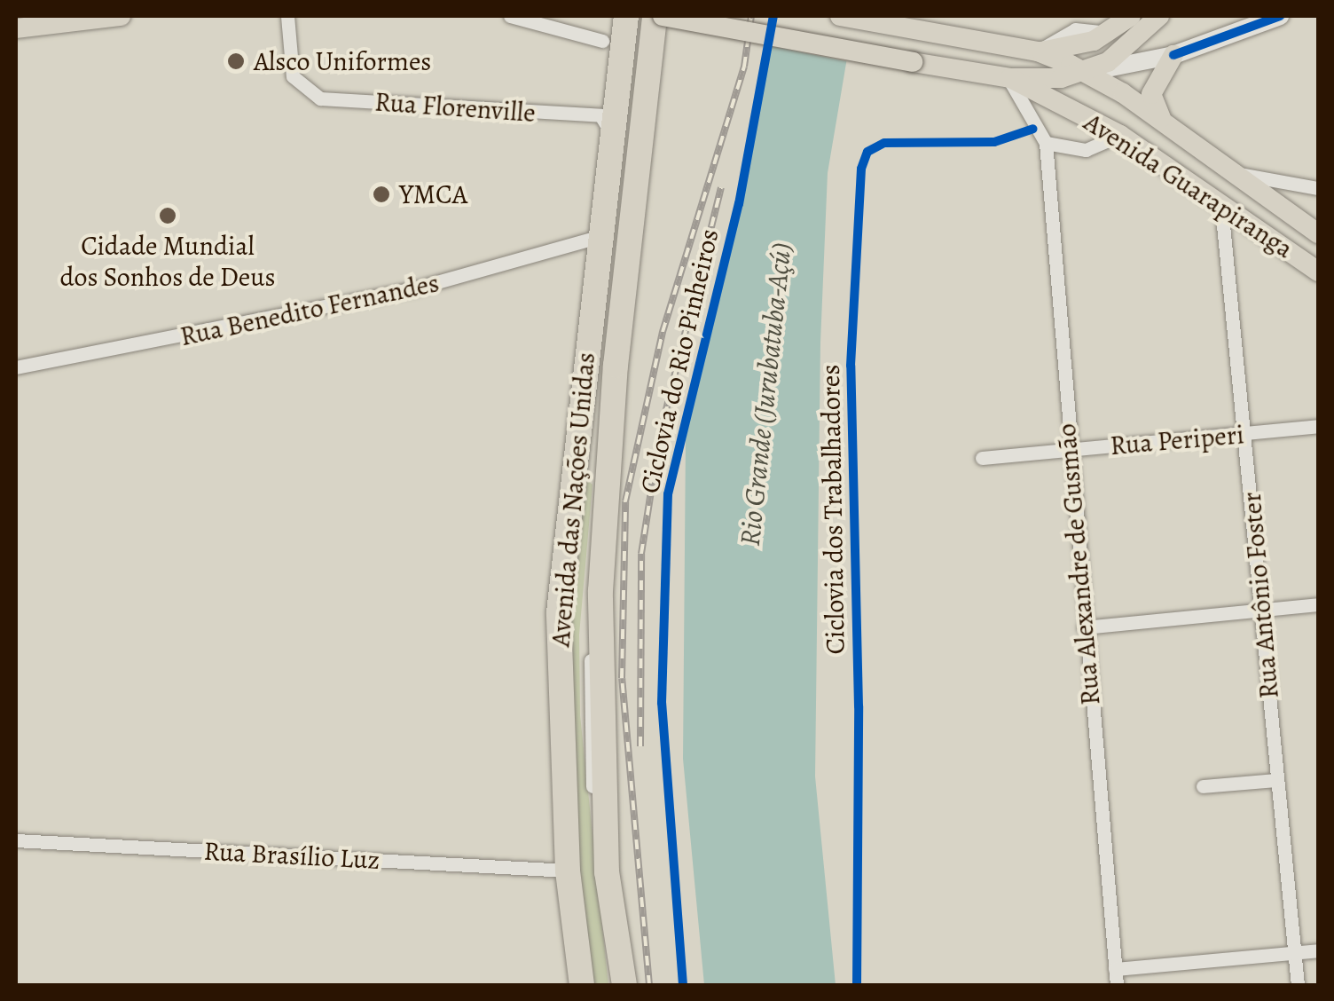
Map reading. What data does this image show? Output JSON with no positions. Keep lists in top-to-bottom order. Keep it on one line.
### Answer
{"streets":{"highway":["Avenida das Nações Unidas"],"main road":["Avenida Guarapiranga"],"street":["Rua Florenville","Rua Benedito Fernandes","Rua Periperi","Rua Alexandre de Gusmão","Rua Antônio Foster","Rua Brasílio Luz"],"cycle path":["Ciclovia do Rio Pinheiros","Ciclovia dos Trabalhadores"]},"crossings":[["Rua Florenville","Avenida das Nações Unidas"],["Avenida Guarapiranga","Rua Antônio Foster"],["Rua Benedito Fernandes","Avenida das Nações Unidas"],["Rua Periperi","Rua Alexandre de Gusmão"],["Rua Periperi","Rua Antônio Foster"],["Avenida das Nações Unidas","Rua Brasílio Luz"]],"water":["Rio Grande (Jurubatuba-Açú)"],"places":["Alsco Uniformes","YMCA","Cidade Mundial dos Sonhos de Deus"]}
